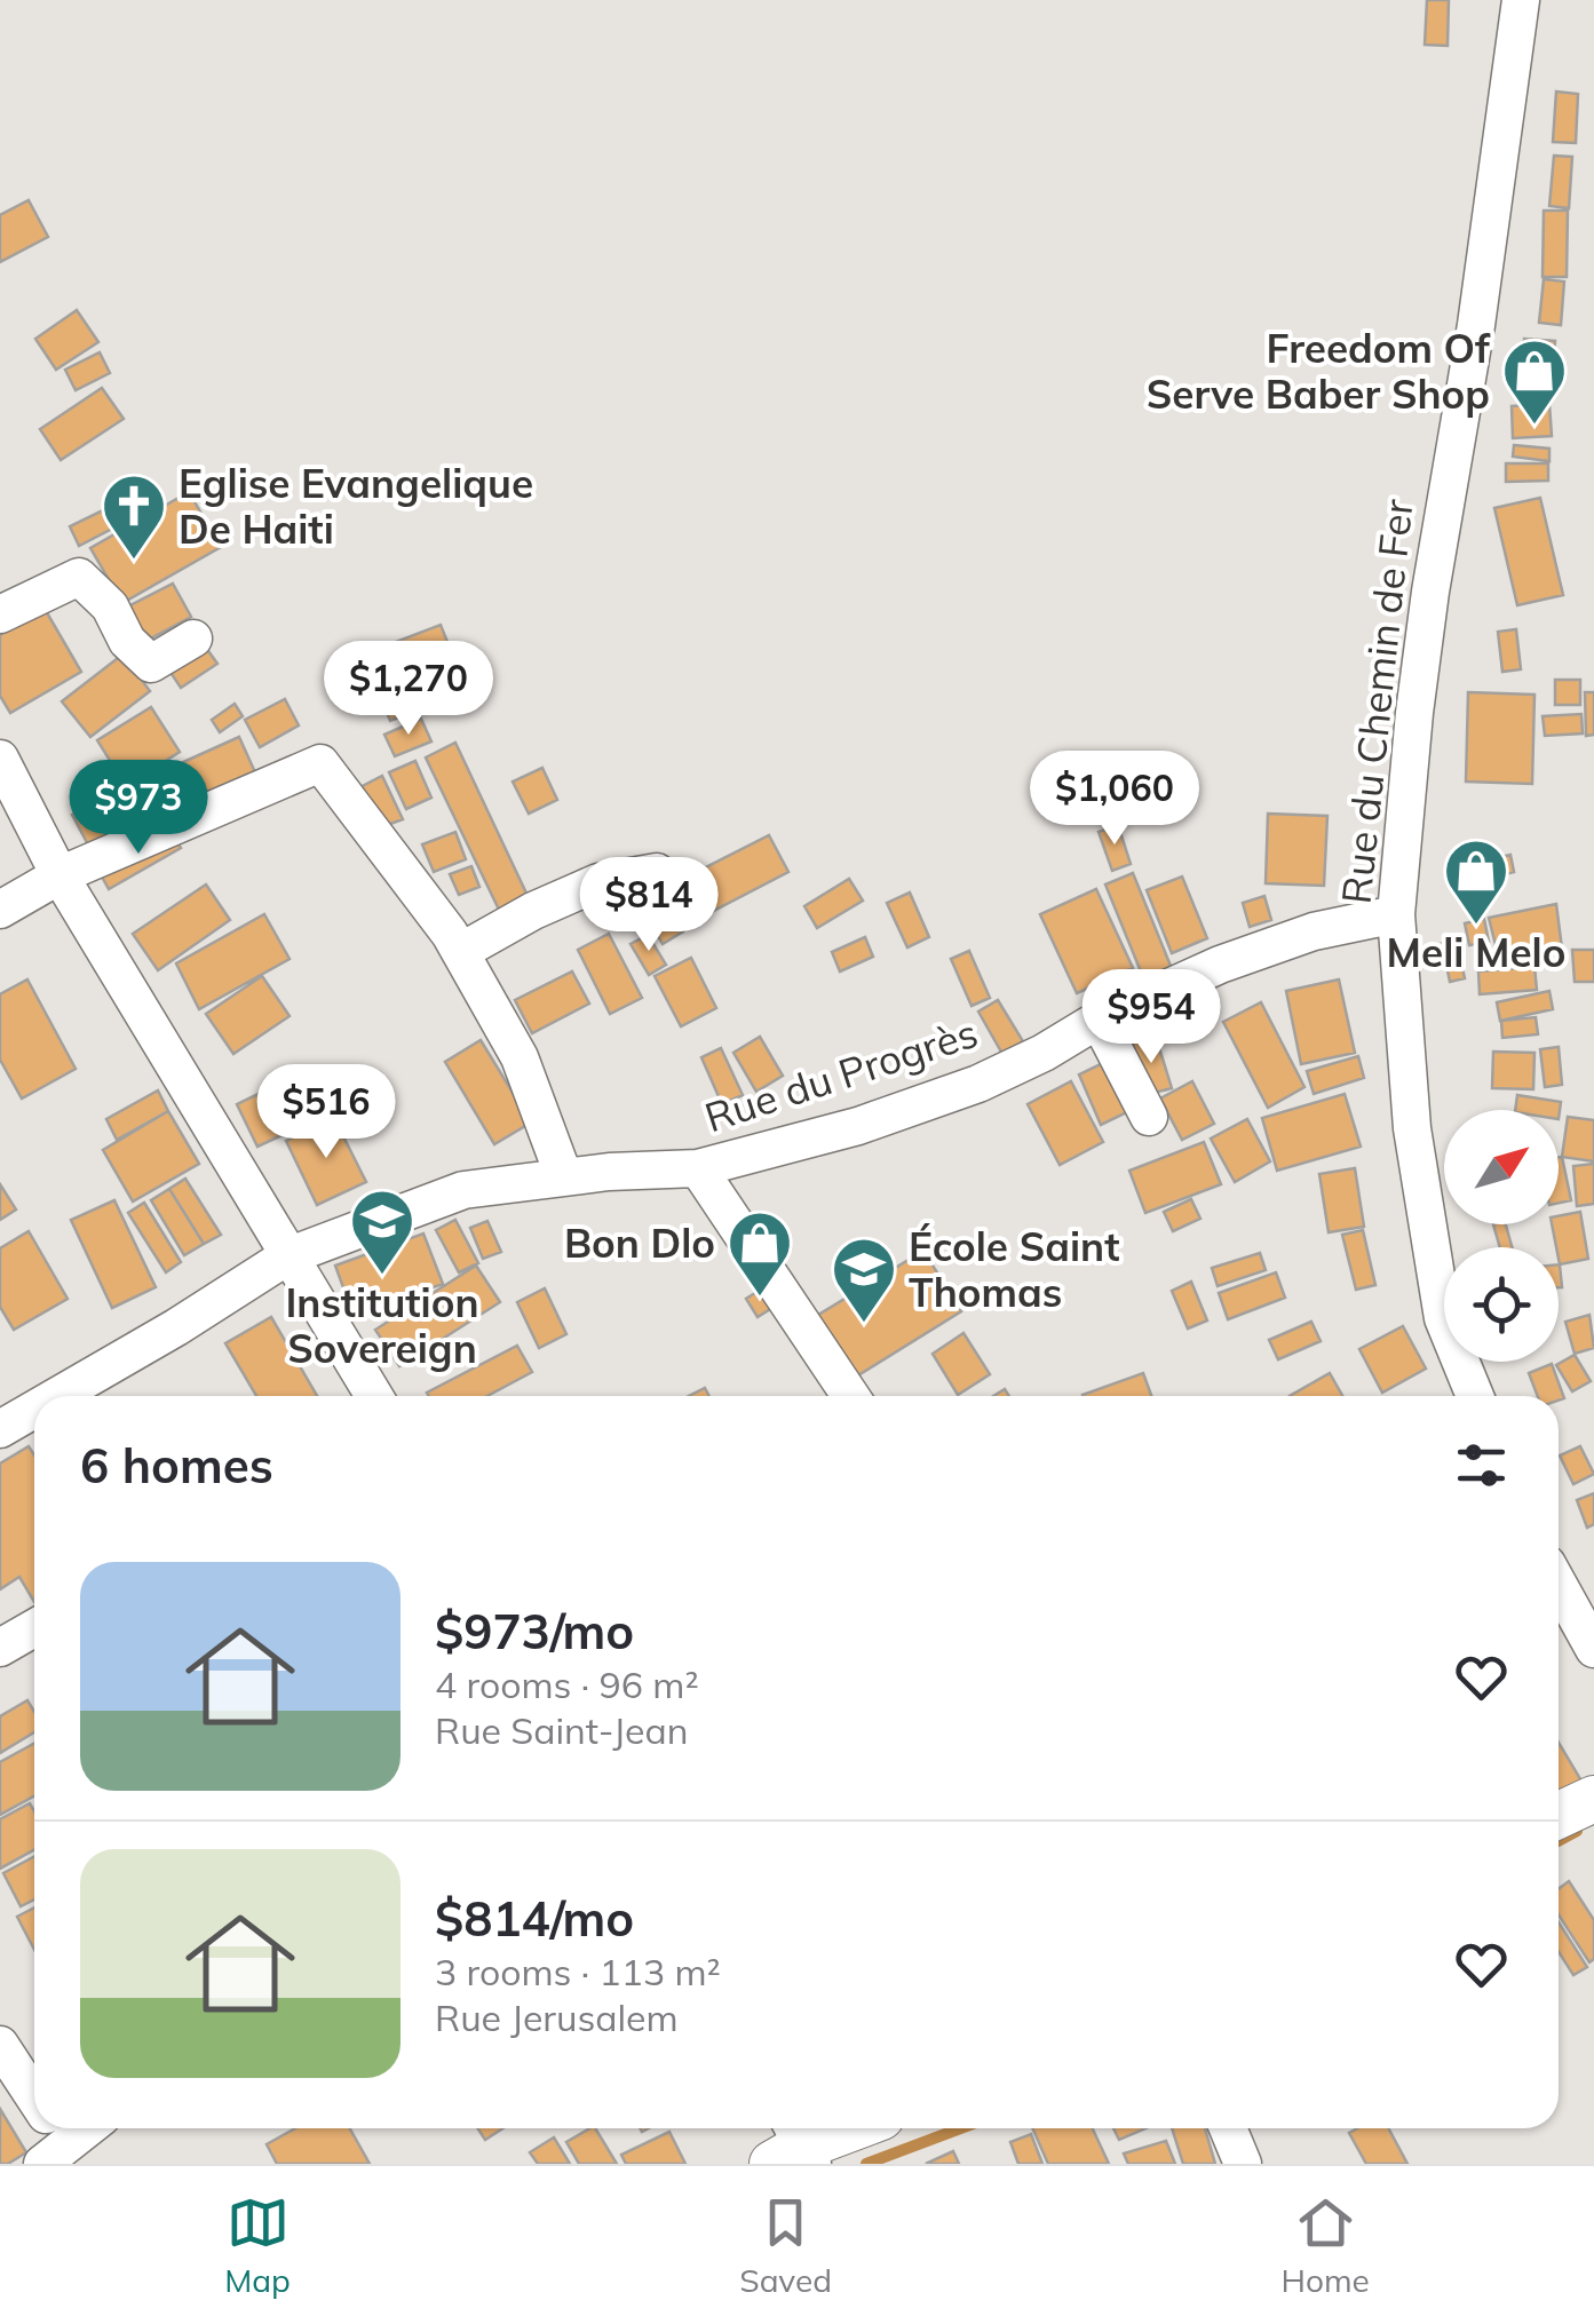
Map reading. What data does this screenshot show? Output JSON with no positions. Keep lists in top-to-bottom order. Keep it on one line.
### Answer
{"streets":{"street":["Rue du Chemin de Fer","Rue du Progrès"]},"crossings":[["Rue du Chemin de Fer","Rue du Progrès"]],"places":{"shop":["Freedom Of Serve Baber Shop","Meli Melo","Bon Dlo"],"church":["Eglise Evangelique De Haiti"],"school or university":["Institution Sovereign","École Saint Thomas"]},"north":"top right","page":{"price":["$1,270","$1,060","$973","$814","$954","$516"],"heading":"6 homes","list":[{"name":"$973/mo","note":"4 rooms · 96 m² · Rue Saint-Jean"},{"name":"$814/mo","note":"3 rooms · 113 m² · Rue Jerusalem"}],"tabs":["Map","Saved","Home"]}}
